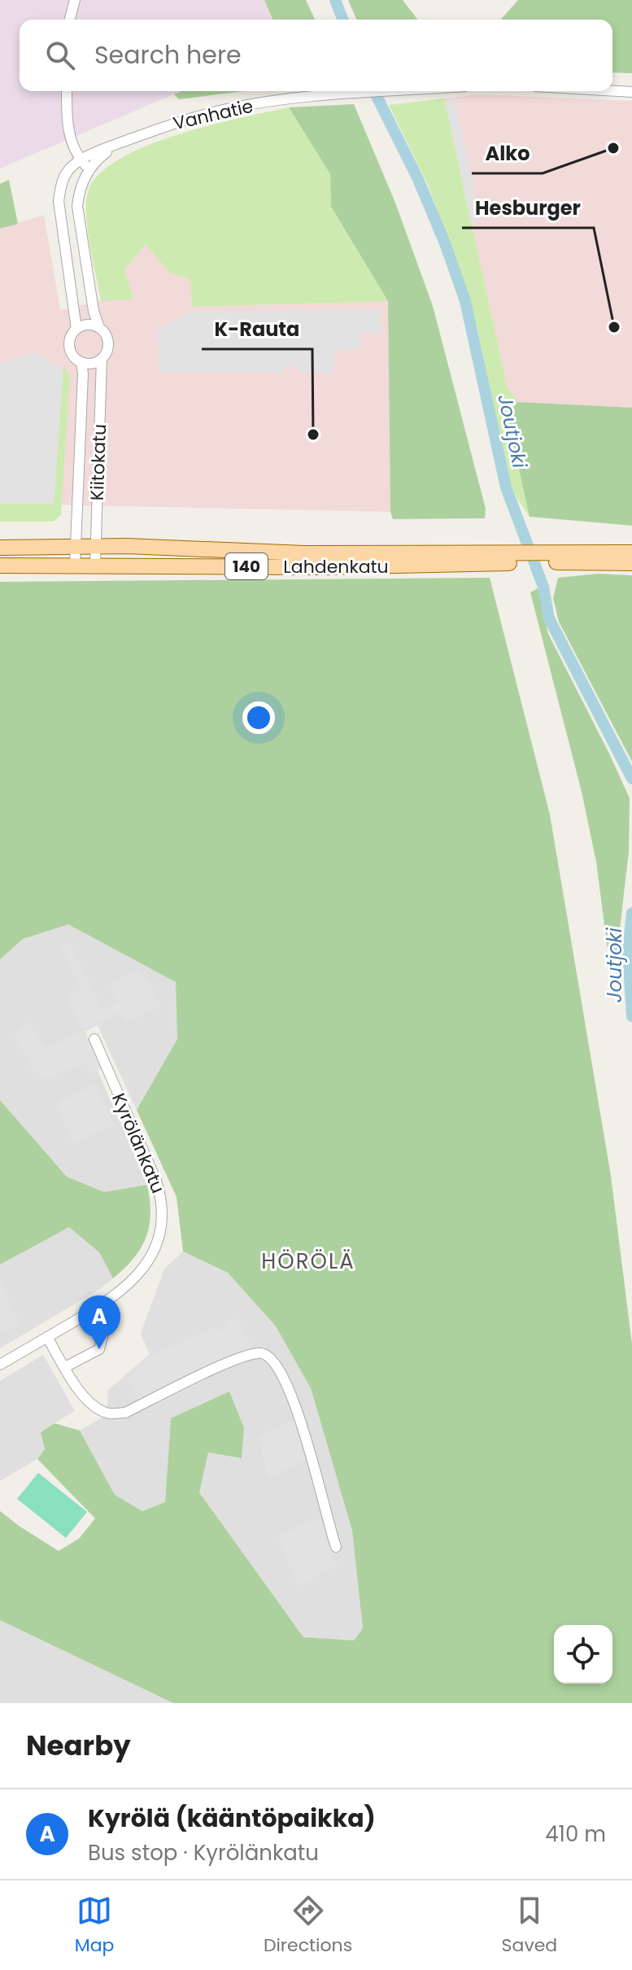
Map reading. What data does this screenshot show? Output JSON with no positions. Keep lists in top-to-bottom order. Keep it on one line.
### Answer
{"streets":{"main road":["140","Lahdenkatu"],"street":["Vanhatie","Kiitokatu","Kyrölänkatu"]},"crossings":[["Kiitokatu","Lahdenkatu"]],"districts":["HÖRÖLÄ"],"water":["Joutjoki"],"places":["Alko","Hesburger","K-Rauta"],"page":{"search":"Search here","pins":"A","heading":"Nearby","list":[{"mark":"A","name":"Kyrölä (kääntöpaikka)","note":"Bus stop · Kyrölänkatu","value":"410 m"}],"nav":["Map","Directions","Saved"]}}
